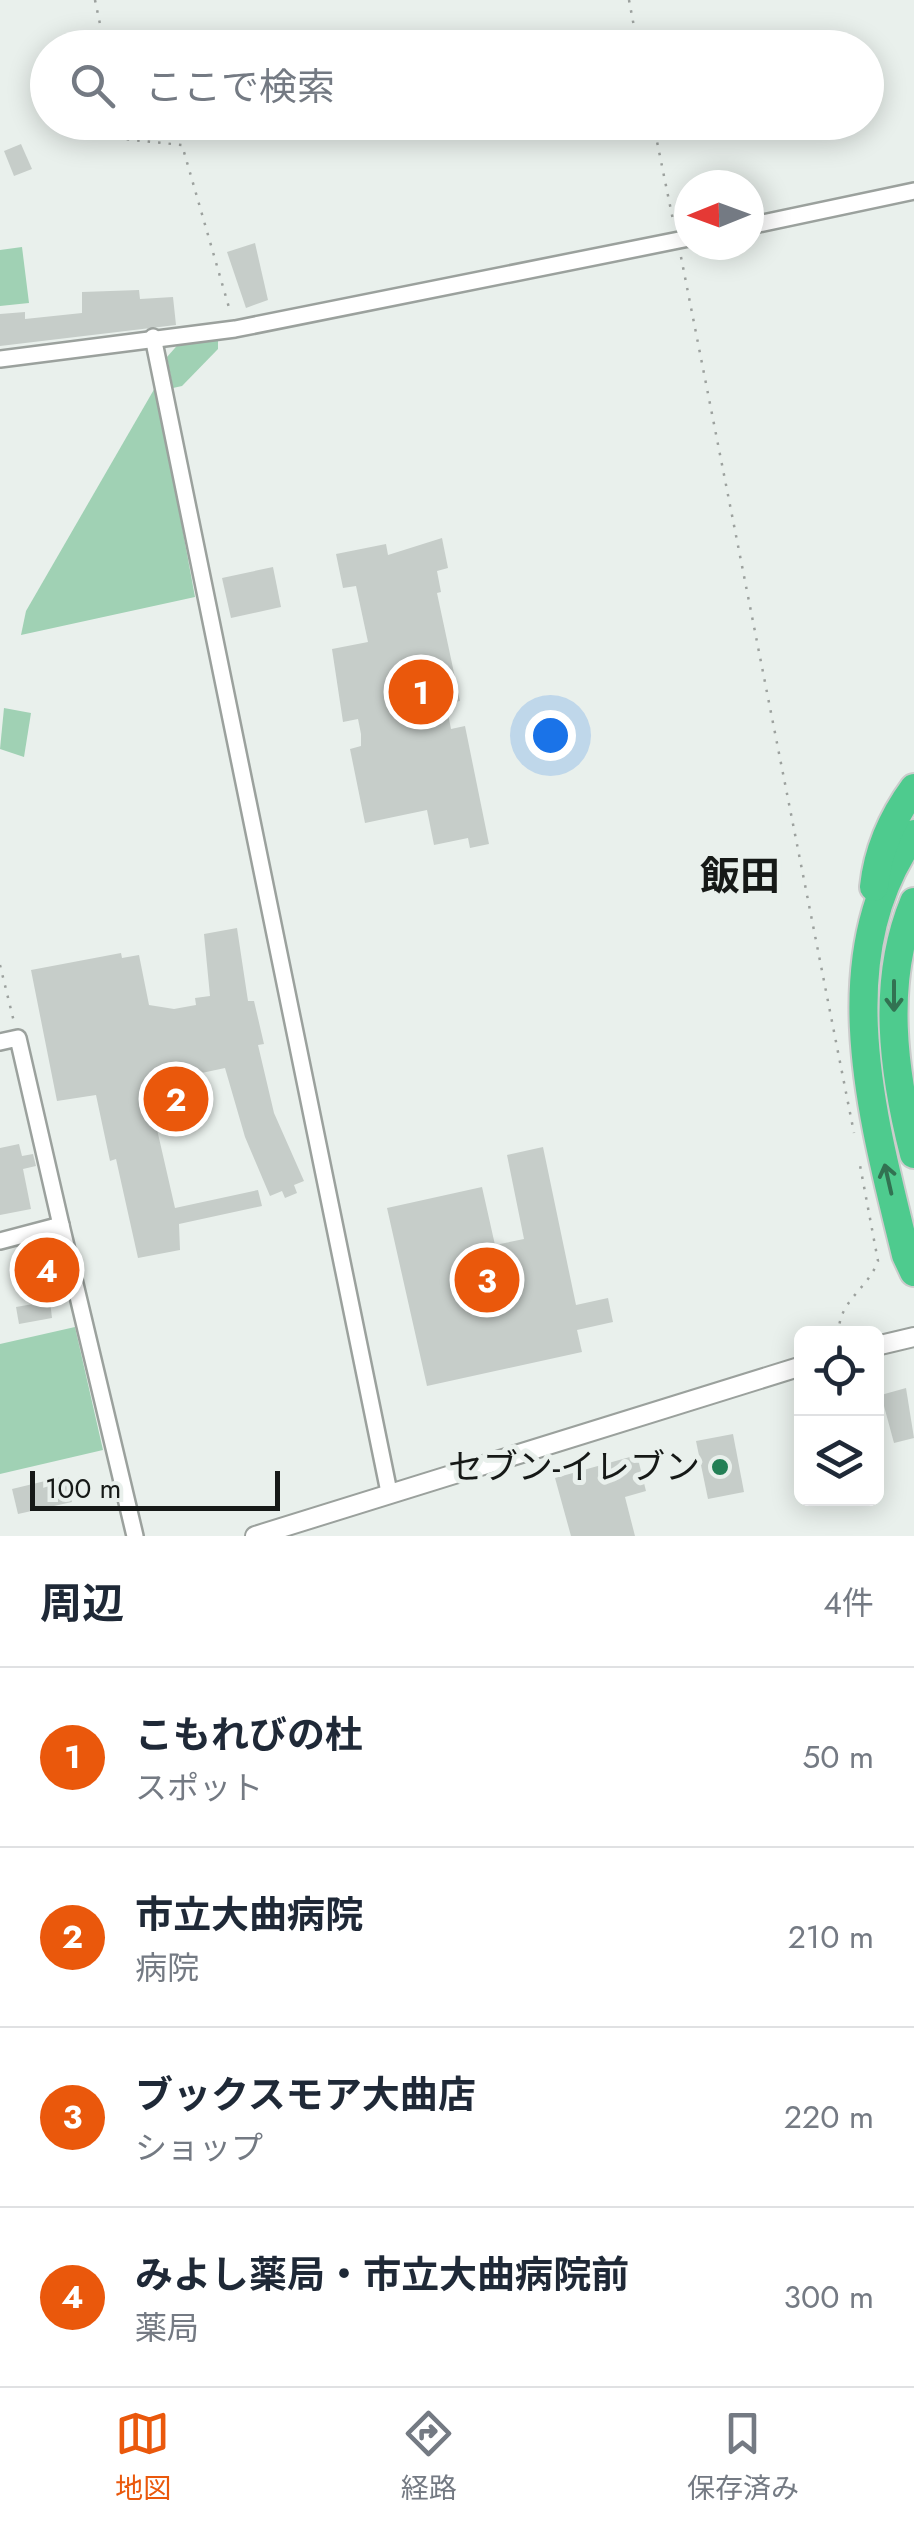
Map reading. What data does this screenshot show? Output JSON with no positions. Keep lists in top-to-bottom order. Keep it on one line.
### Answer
{"districts":["飯田"],"places":["セブン-イレブン"],"scale_bar":"100 m","north":"left","page":{"search":"ここで検索","pins":["1","2","4","3"],"scale":"100 m","heading":["周辺","4件"],"list":[{"mark":"1","name":"こもれびの杜","note":"スポット","value":"50 m"},{"mark":"2","name":"市立大曲病院","note":"病院","value":"210 m"},{"mark":"3","name":"ブックスモア大曲店","note":"ショップ","value":"220 m"},{"mark":"4","name":"みよし薬局・市立大曲病院前","note":"薬局","value":"300 m"}],"nav":["地図","経路","保存済み"]}}
